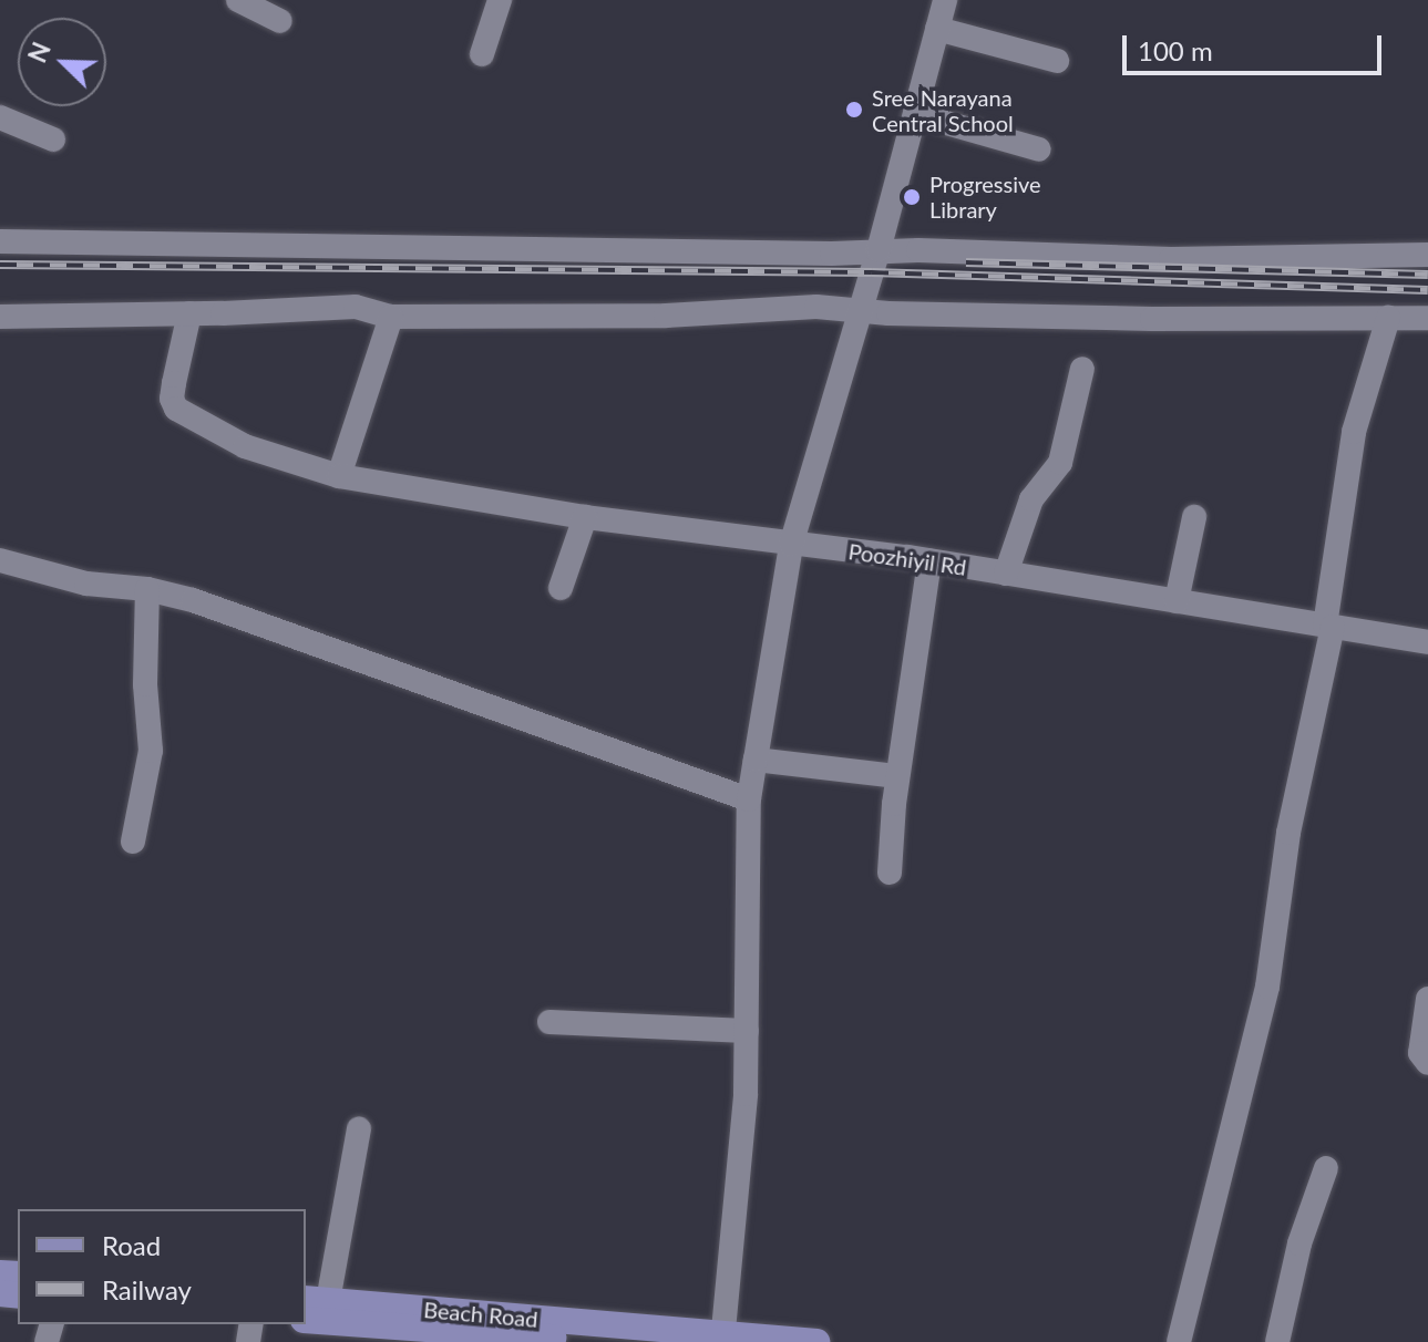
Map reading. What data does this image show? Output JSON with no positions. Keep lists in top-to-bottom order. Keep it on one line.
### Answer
{"streets":{"main road":["Beach Road"],"street":["Poozhiyil Rd"]},"places":["Sree Narayana Central School","Progressive Library"],"legend":["Road","Railway"],"scale_bar":"100 m","north":"top left"}
